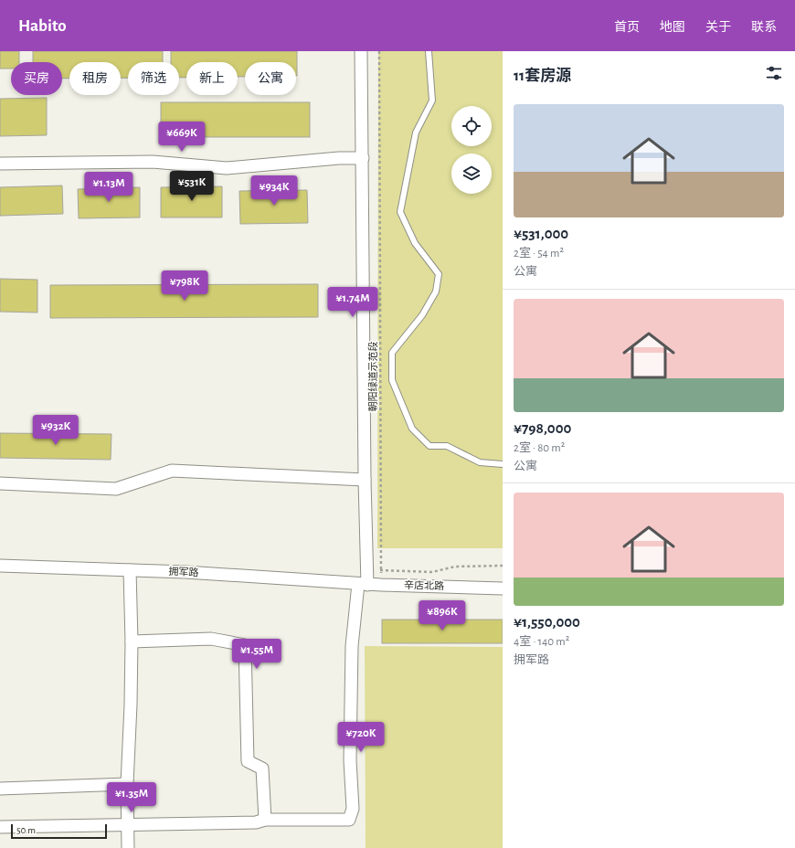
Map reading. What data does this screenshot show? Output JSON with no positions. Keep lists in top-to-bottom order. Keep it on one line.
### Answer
{"streets":{"street":["拥军路","辛店北路"],"path":["朝阳绿道示范段"]},"crossings":[["朝阳绿道示范段","辛店北路"],["拥军路","辛店北路"]],"scale_bar":"50 m","page":{"header":"Habito","nav":["首页","地图","关于","联系"],"heading":"11套房源","chip":["买房","租房","筛选","新上","公寓"],"list":[{"name":"¥531,000","note":"2室 · 54 m² · 公寓"},{"name":"¥798,000","note":"2室 · 80 m² · 公寓"},{"name":"¥1,550,000","note":"4室 · 140 m² · 拥军路"}],"price":["¥669K","¥531K","¥1.13M","¥934K","¥798K","¥1.74M","¥932K","¥896K","¥1.55M","¥720K","¥1.35M"],"scale":"50 m"}}
